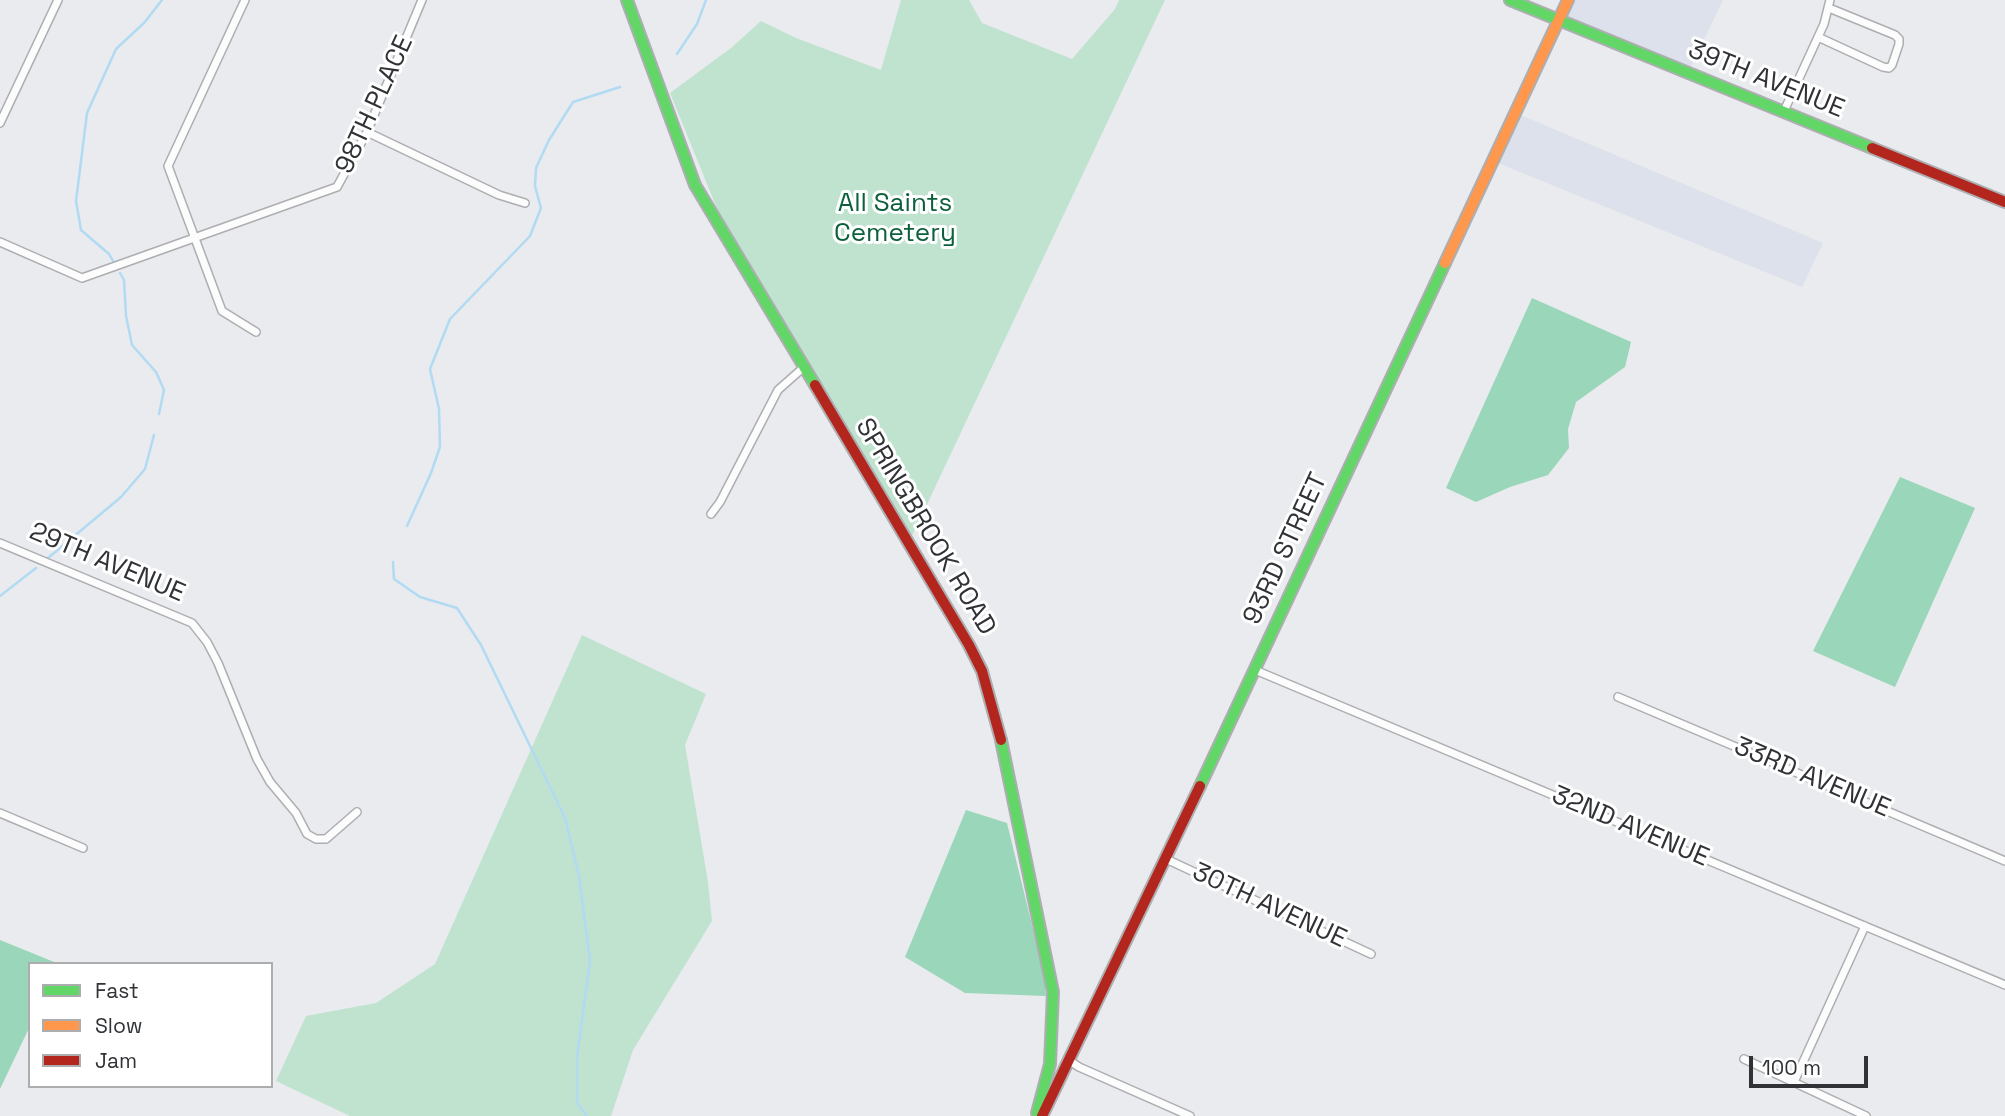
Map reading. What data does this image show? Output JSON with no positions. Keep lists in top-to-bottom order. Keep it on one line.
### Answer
{"streets":{"street":["39TH AVENUE","98TH PLACE","SPRINGBROOK ROAD","93RD STREET","29TH AVENUE","33RD AVENUE","32ND AVENUE","30TH AVENUE"]},"crossings":[["39TH AVENUE","93RD STREET"],["93RD STREET","32ND AVENUE"],["93RD STREET","30TH AVENUE"]],"parks":["All Saints Cemetery"],"legend":["Fast","Slow","Jam"],"scale_bar":"100 m"}
